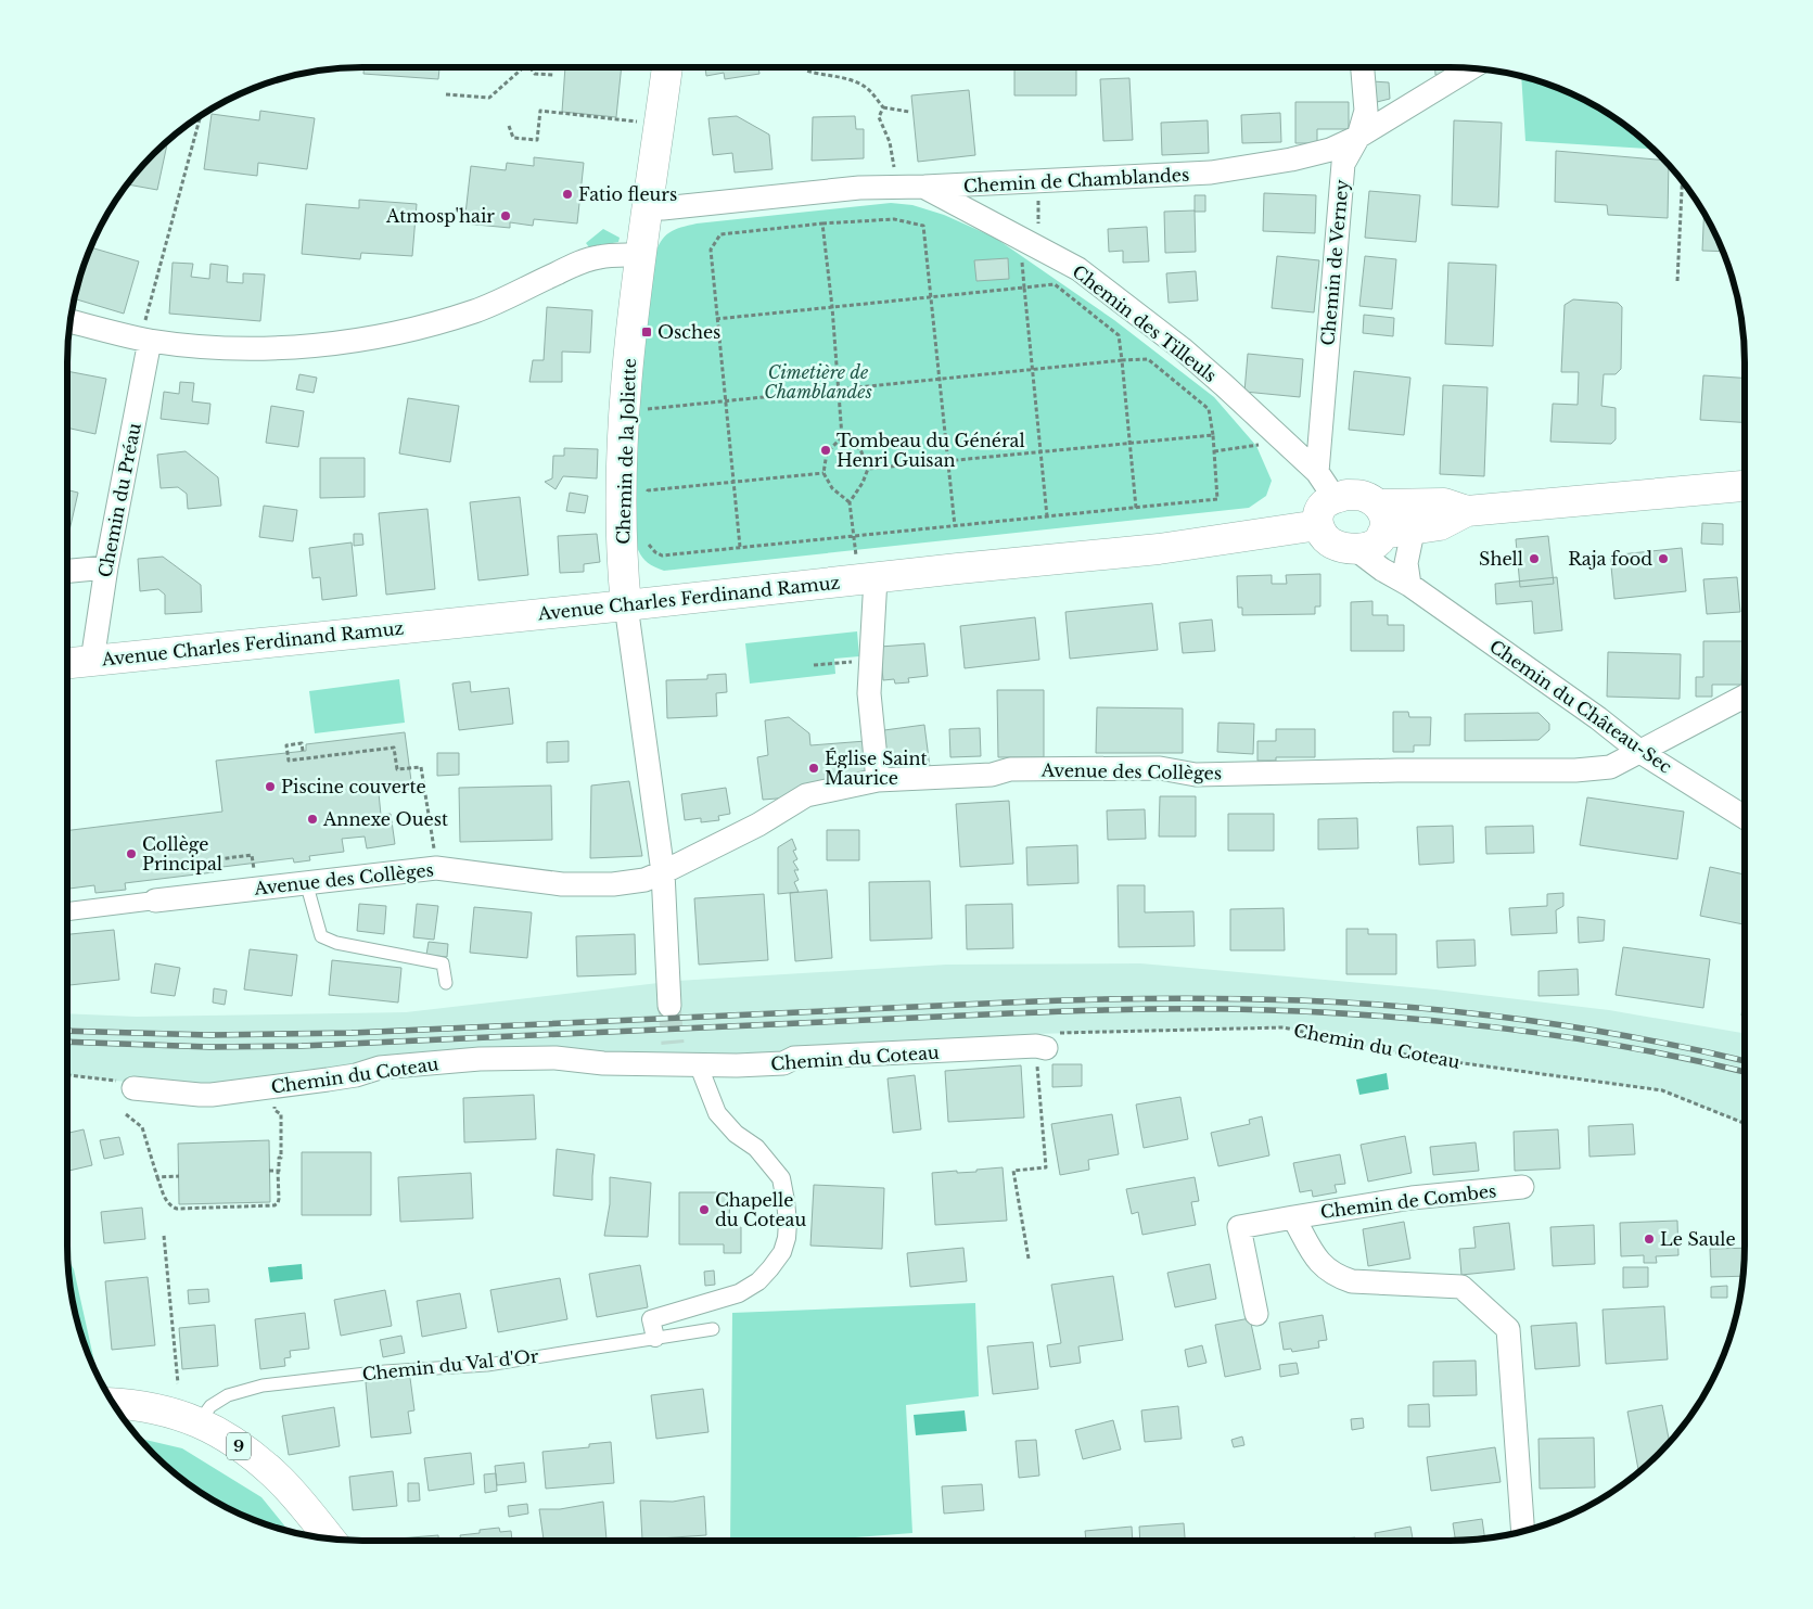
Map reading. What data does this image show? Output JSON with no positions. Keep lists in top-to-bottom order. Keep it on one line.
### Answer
{"streets":{"street":["Chemin de Chamblandes","Chemin de Verney","Chemin des Tilleuls","Chemin de la Joliette","Chemin du Préau","Avenue Charles Ferdinand Ramuz","Chemin du Château-Sec","Avenue des Collèges","Chemin du Coteau","Chemin de Combes","9"],"lane":["Chemin du Val d'Or"]},"crossings":[["Chemin de Chamblandes","Chemin de Verney"],["Chemin de Chamblandes","Chemin des Tilleuls"],["Chemin de Chamblandes","Chemin de la Joliette"],["Chemin de Verney","Chemin des Tilleuls"],["Chemin des Tilleuls","Avenue Charles Ferdinand Ramuz"],["Chemin des Tilleuls","Chemin du Château-Sec"],["Chemin de la Joliette","Avenue Charles Ferdinand Ramuz"],["Chemin de la Joliette","Avenue des Collèges"],["Chemin du Préau","Avenue Charles Ferdinand Ramuz"],["Avenue Charles Ferdinand Ramuz","Chemin du Château-Sec"],["Chemin du Château-Sec","Avenue des Collèges"],["Chemin du Val d'Or","9"]],"parks":["Cimetière de Chamblandes"],"places":{"other":["Fatio fleurs","Atmosp'hair","Tombeau du Général Henri Guisan","Shell","Raja food","Église Saint Maurice","Piscine couverte","Annexe Ouest","Collège Principal","Chapelle du Coteau","Le Saule"],"transit":["Osches"]}}
